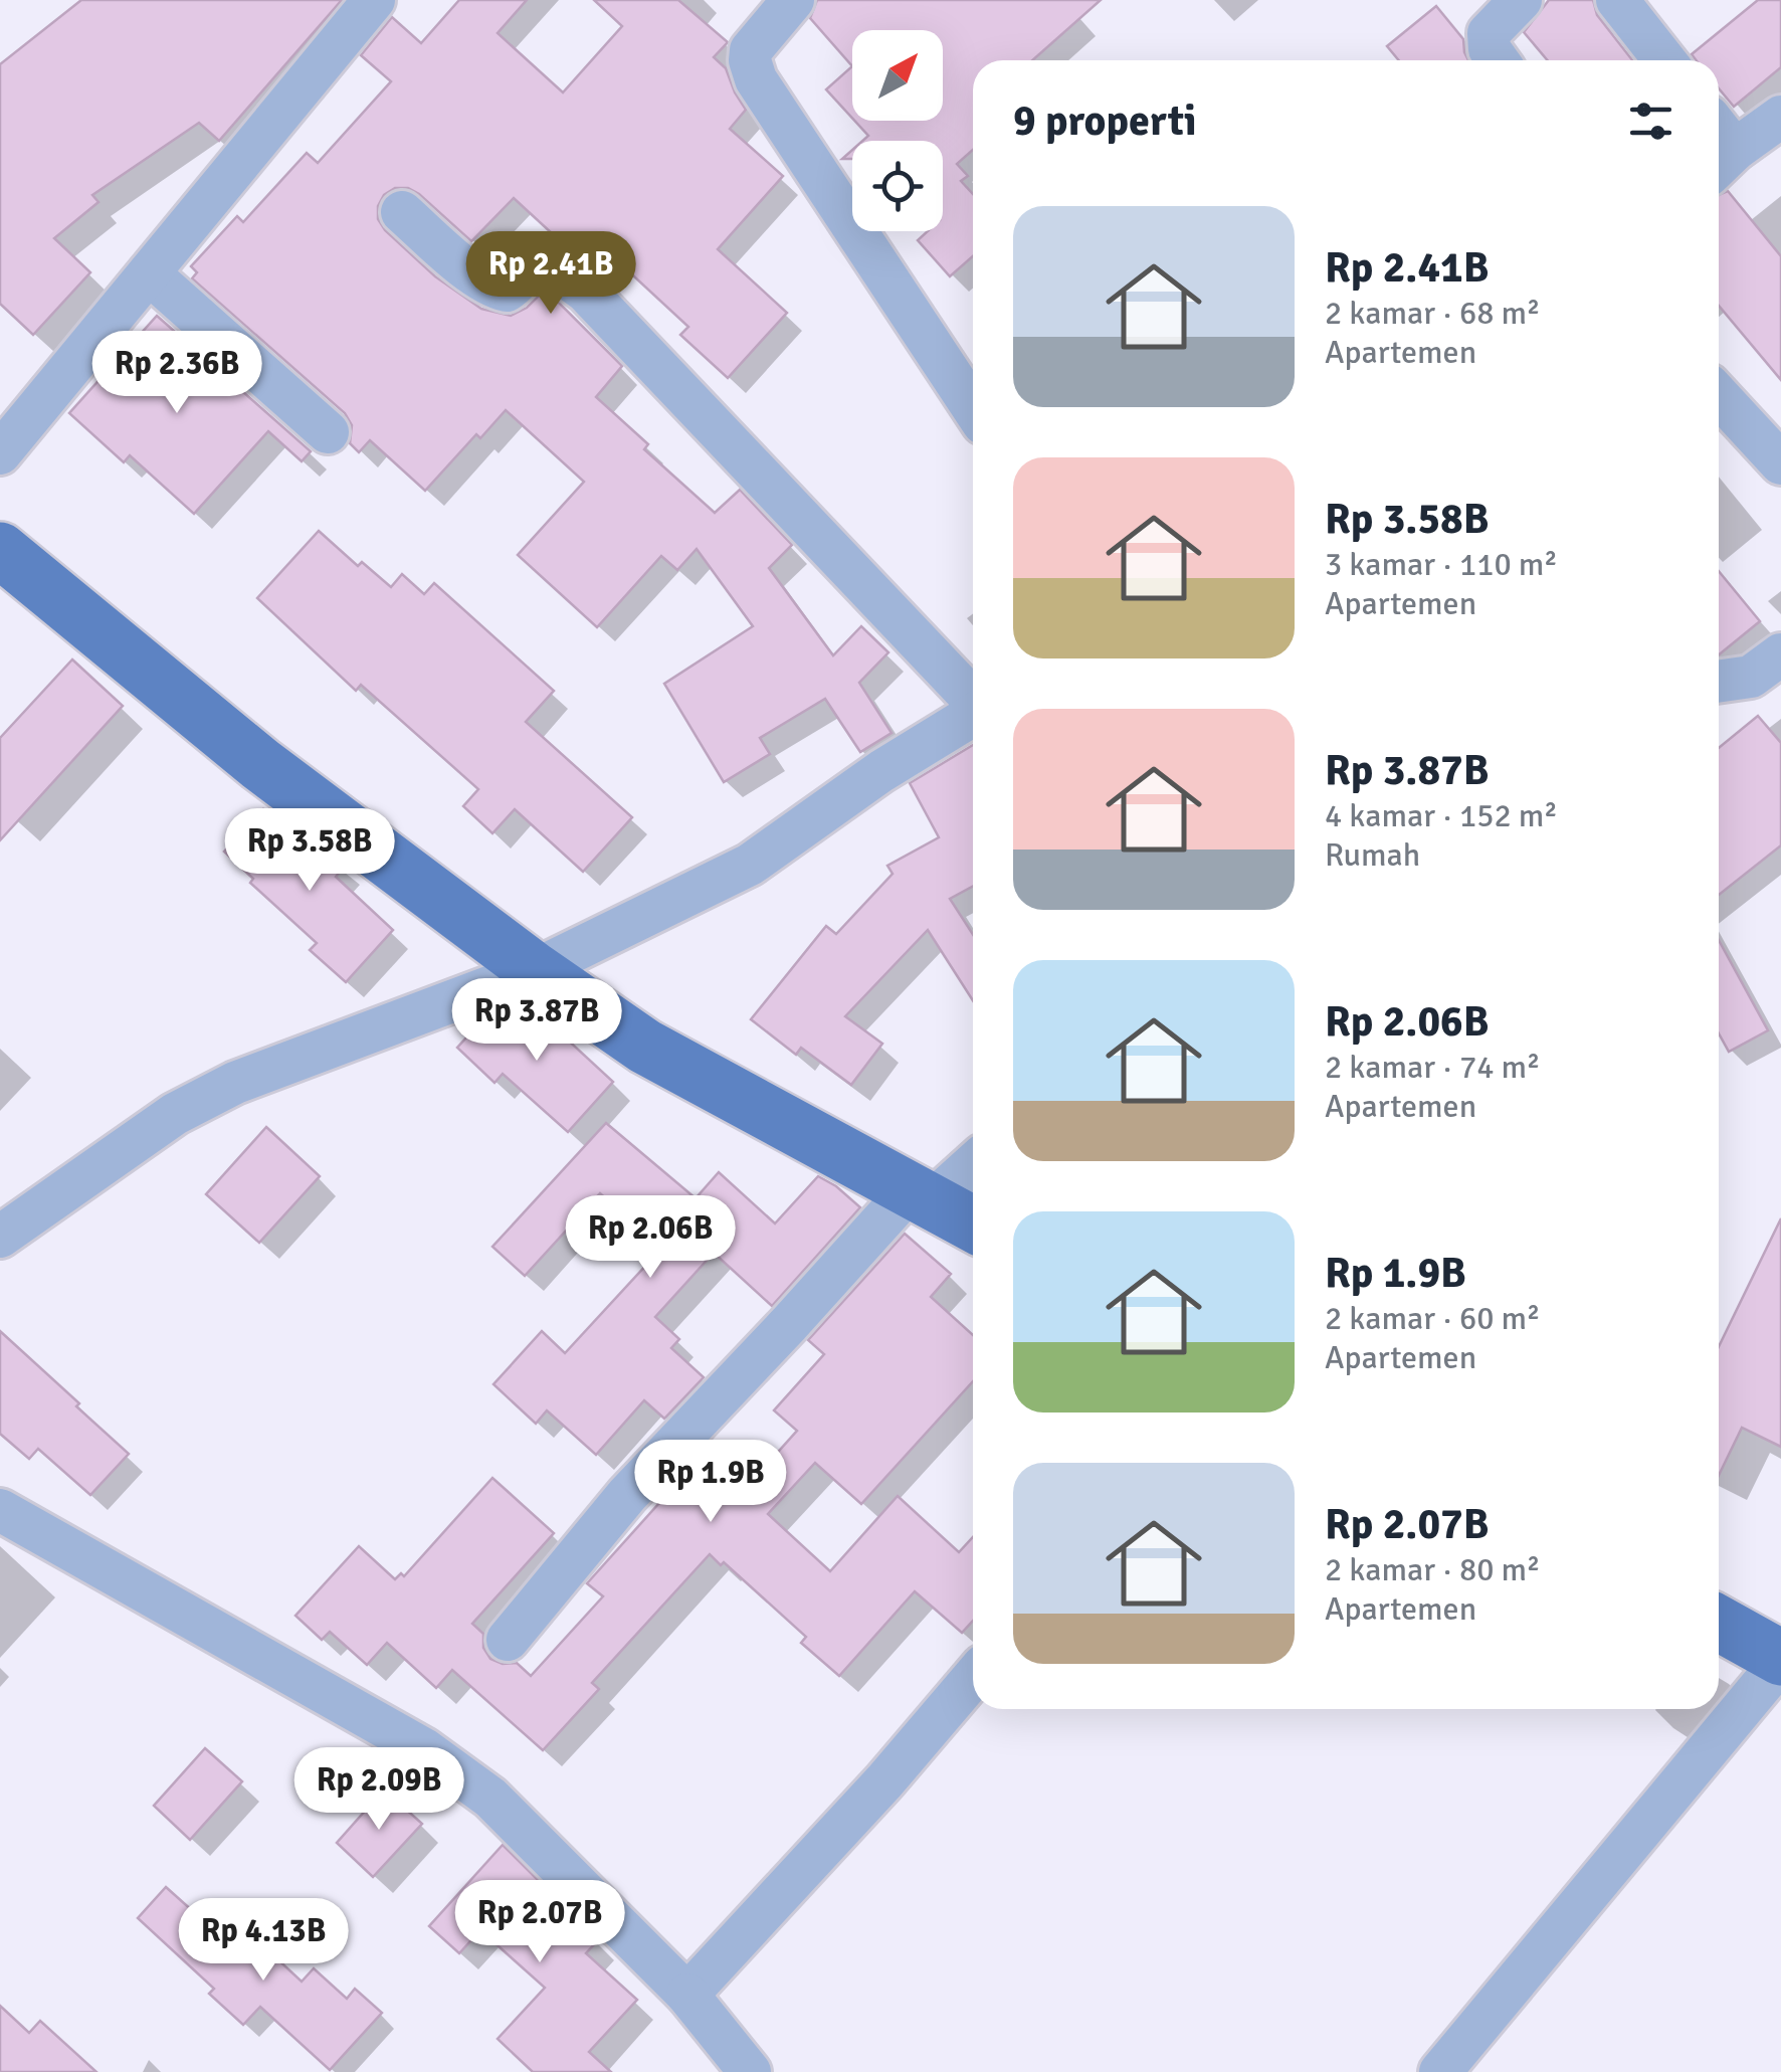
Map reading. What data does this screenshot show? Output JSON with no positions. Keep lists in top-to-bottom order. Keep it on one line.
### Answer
{"north":"top right","page":{"heading":"9 properti","list":[{"name":"Rp 2.41B","note":"2 kamar · 68 m² · Apartemen"},{"name":"Rp 3.58B","note":"3 kamar · 110 m² · Apartemen"},{"name":"Rp 3.87B","note":"4 kamar · 152 m² · Rumah"},{"name":"Rp 2.06B","note":"2 kamar · 74 m² · Apartemen"},{"name":"Rp 1.9B","note":"2 kamar · 60 m² · Apartemen"},{"name":"Rp 2.07B","note":"2 kamar · 80 m² · Apartemen"}],"price":["Rp 2.41B","Rp 2.36B","Rp 3.58B","Rp 3.87B","Rp 2.06B","Rp 1.9B","Rp 2.09B","Rp 2.07B","Rp 4.13B"]}}
